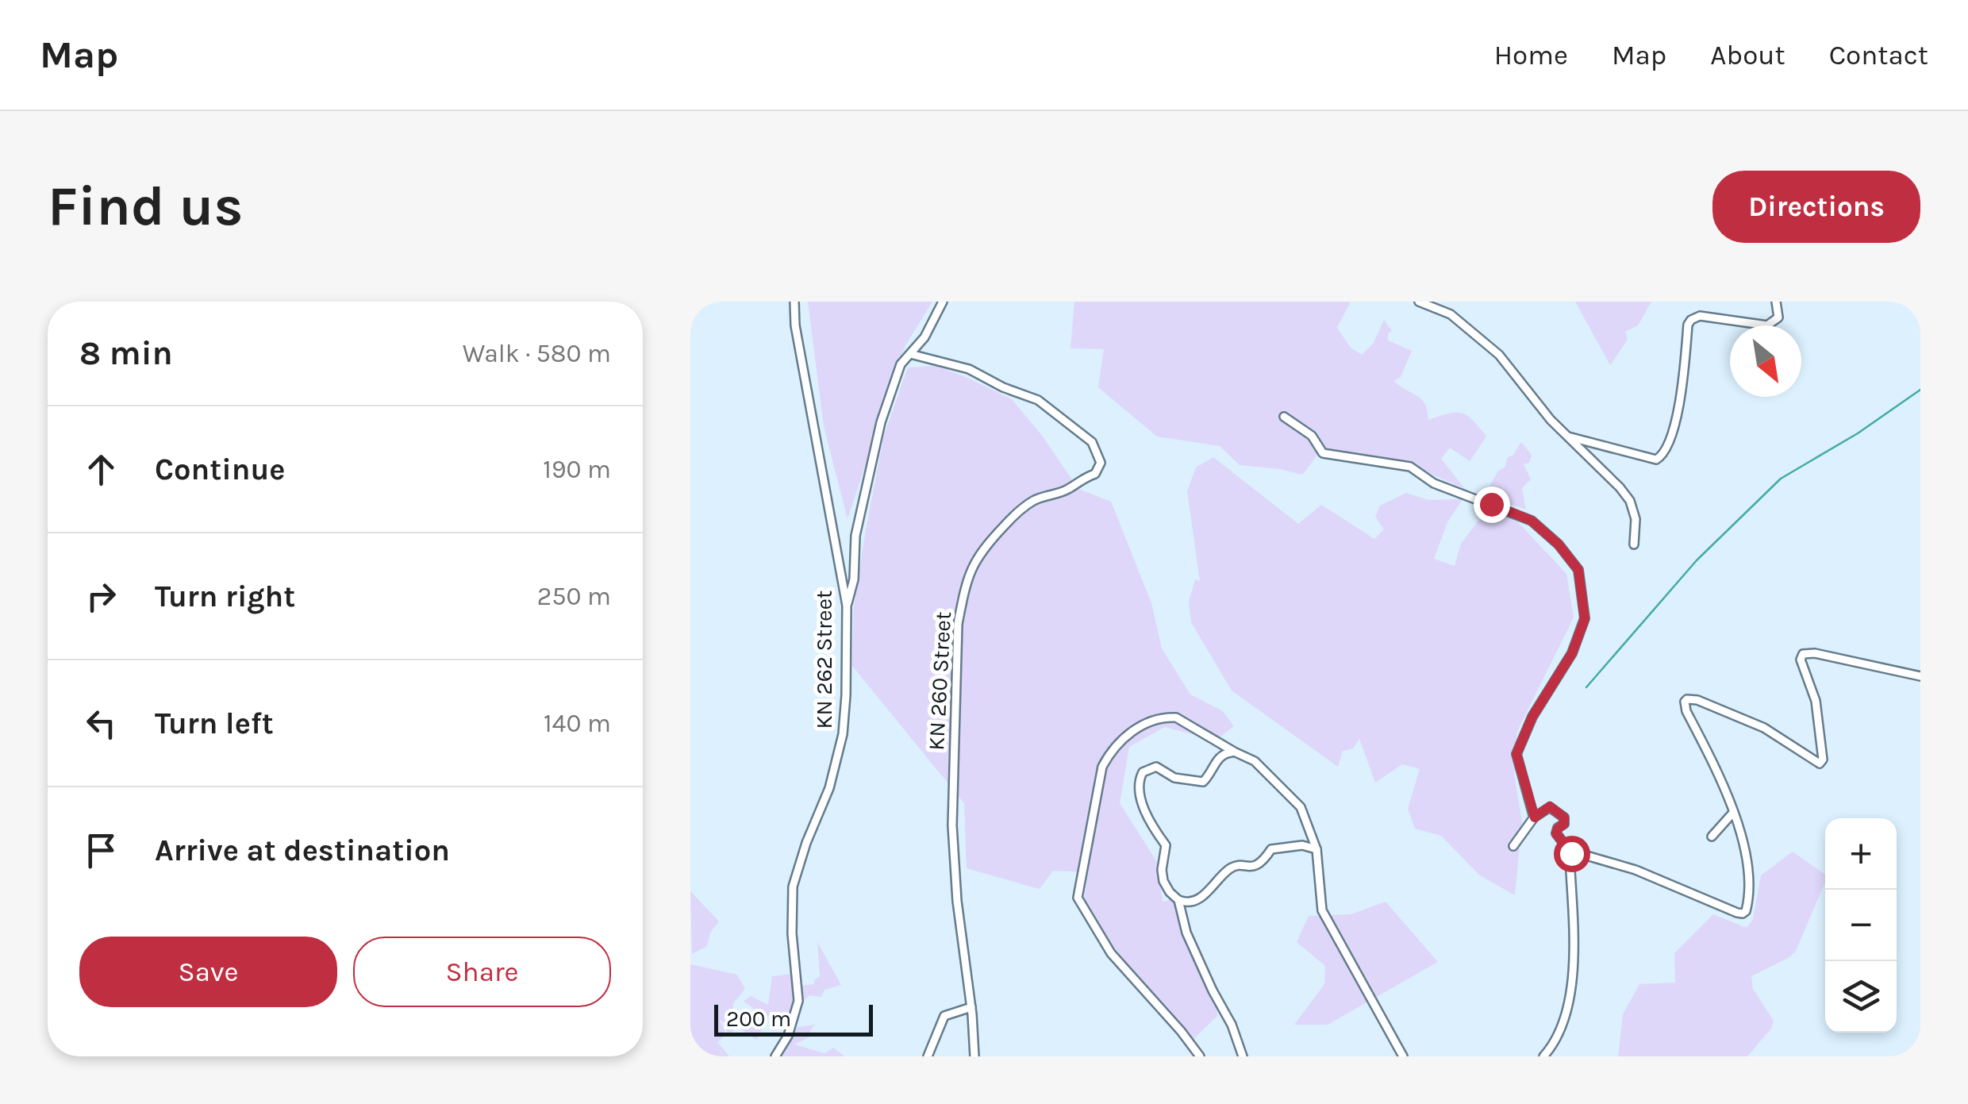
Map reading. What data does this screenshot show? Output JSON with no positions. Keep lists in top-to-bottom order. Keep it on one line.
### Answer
{"streets":{"street":["KN 262 Street","KN 260 Street"]},"scale_bar":"200 m","north":"bottom right","page":{"header":"Map","nav":["Home","Map","About","Contact"],"buttons":["Directions",["Save","Share"]],"title":"Find us","heading":["8 min","Walk · 580 m"],"list":[["Continue","190 m"],["Turn right","250 m"],["Turn left","140 m"],"Arrive at destination"],"map_buttons":["+","−"],"scale":"200 m"}}
